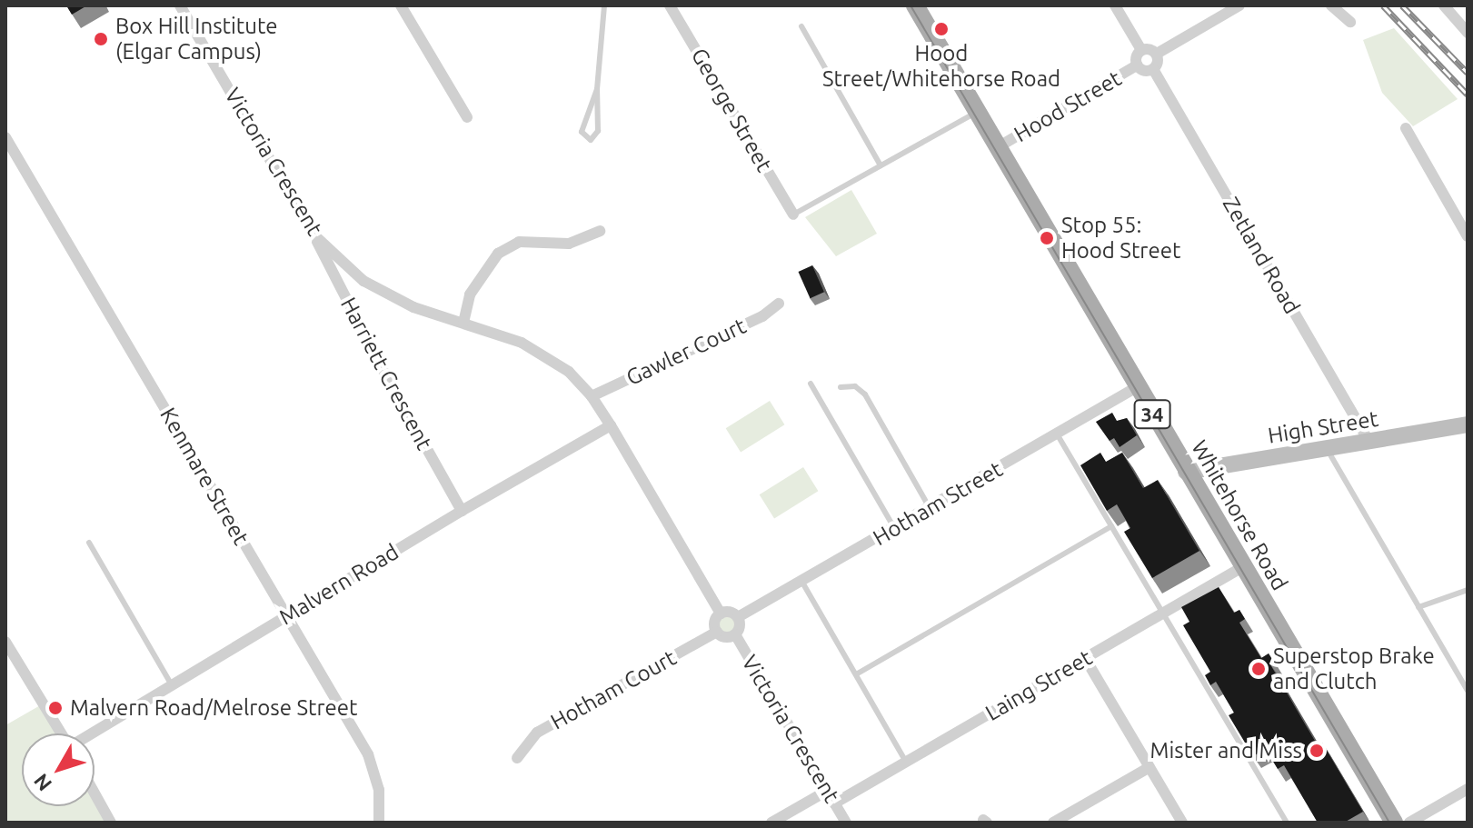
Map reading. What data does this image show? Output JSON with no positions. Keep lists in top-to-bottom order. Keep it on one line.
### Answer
{"streets":{"main road":["34","Whitehorse Road"],"street":["Hood Street","George Street","Victoria Crescent","Zetland Road","Gawler Court","Harriett Crescent","High Street","Kenmare Street","Hotham Street","Malvern Road","Laing Street","Hotham Court"]},"crossings":[["Hood Street","Zetland Road"],["Hood Street","Whitehorse Road"],["Victoria Crescent","Gawler Court"],["Victoria Crescent","Harriett Crescent"],["Victoria Crescent","Hotham Street"],["Victoria Crescent","Malvern Road"],["Victoria Crescent","Laing Street"],["Victoria Crescent","Hotham Court"],["Zetland Road","High Street"],["Harriett Crescent","Malvern Road"],["High Street","Whitehorse Road"],["Kenmare Street","Malvern Road"],["Hotham Street","Whitehorse Road"],["Hotham Street","Hotham Court"],["Whitehorse Road","Laing Street"]],"places":["Hood Street/Whitehorse Road","Box Hill Institute (Elgar Campus)","Stop 55: Hood Street","Superstop Brake and Clutch","Malvern Road/Melrose Street","Mister and Miss"],"north":"bottom left"}
